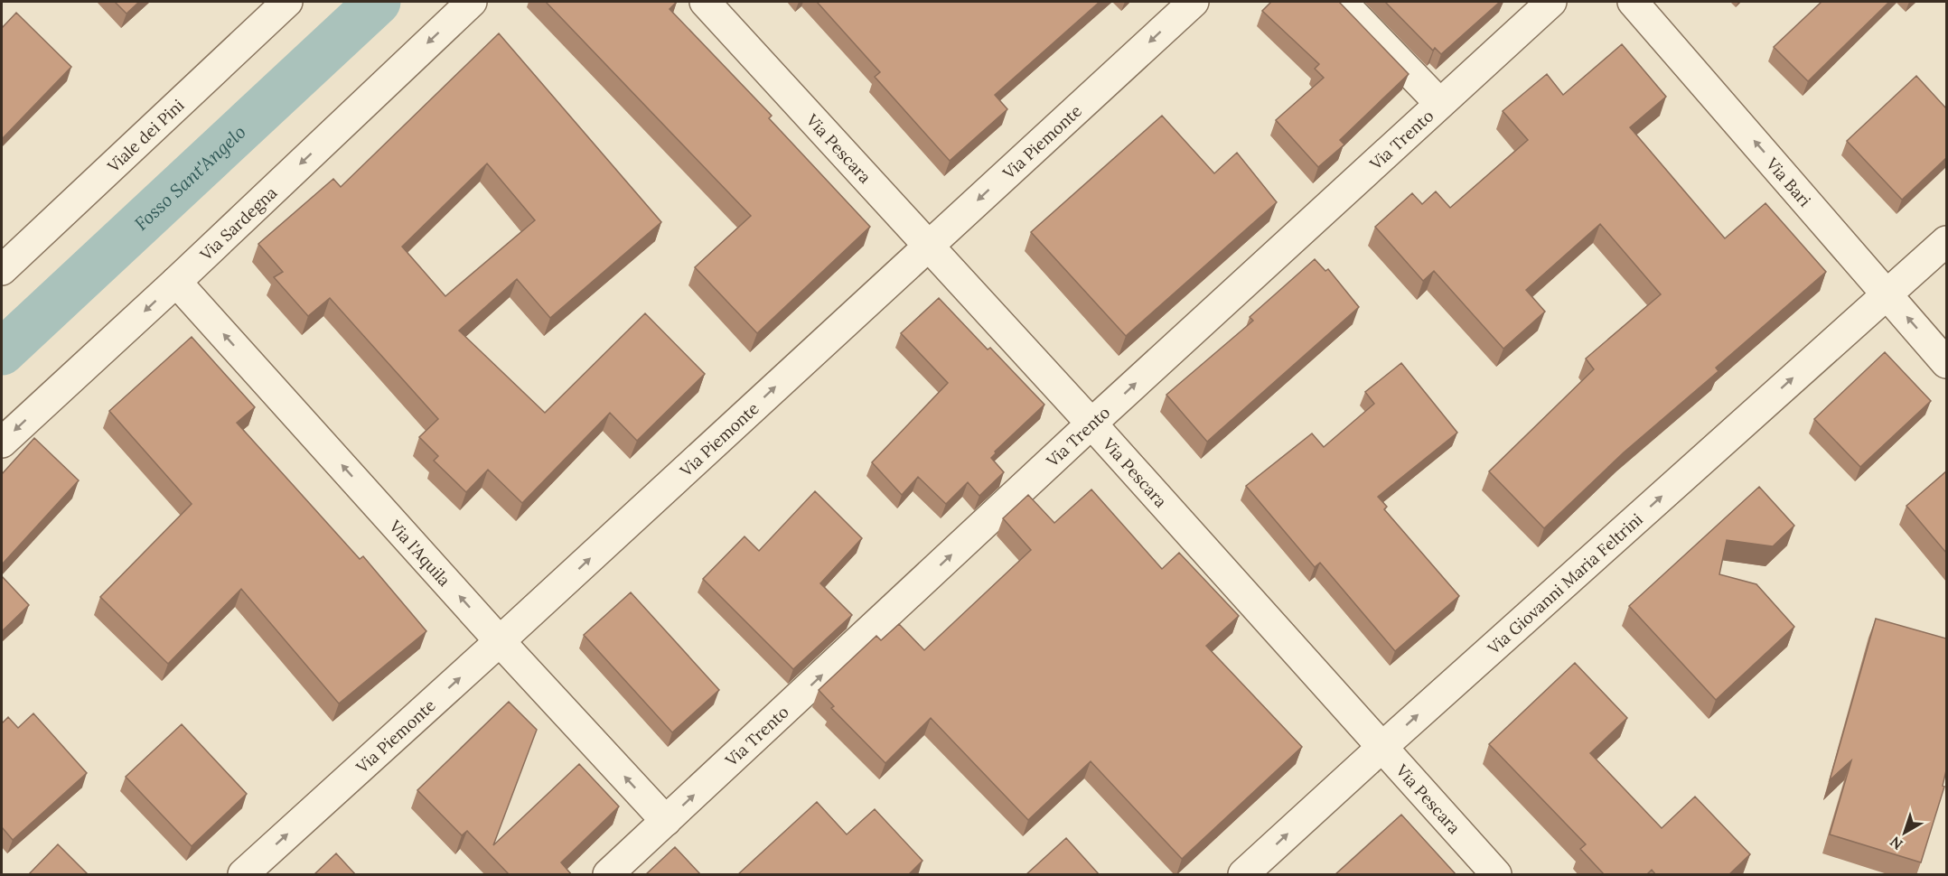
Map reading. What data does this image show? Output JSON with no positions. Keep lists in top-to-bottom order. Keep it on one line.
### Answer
{"streets":{"street":["Viale dei Pini","Via Trento","Via Piemonte","Via Pescara","Via Bari","Via Sardegna","Via l'Aquila","Via Giovanni Maria Feltrini"]},"crossings":[["Via Trento","Via Pescara"],["Via Trento","Via l'Aquila"],["Via Piemonte","Via Pescara"],["Via Piemonte","Via l'Aquila"],["Via Pescara","Via Giovanni Maria Feltrini"],["Via Bari","Via Giovanni Maria Feltrini"],["Via Sardegna","Via l'Aquila"]],"one_way":["Via Trento","Via Bari","Via Sardegna","Via l'Aquila","Via Giovanni Maria Feltrini"],"water":["Fosso Sant'Angelo"],"north":"bottom left"}
